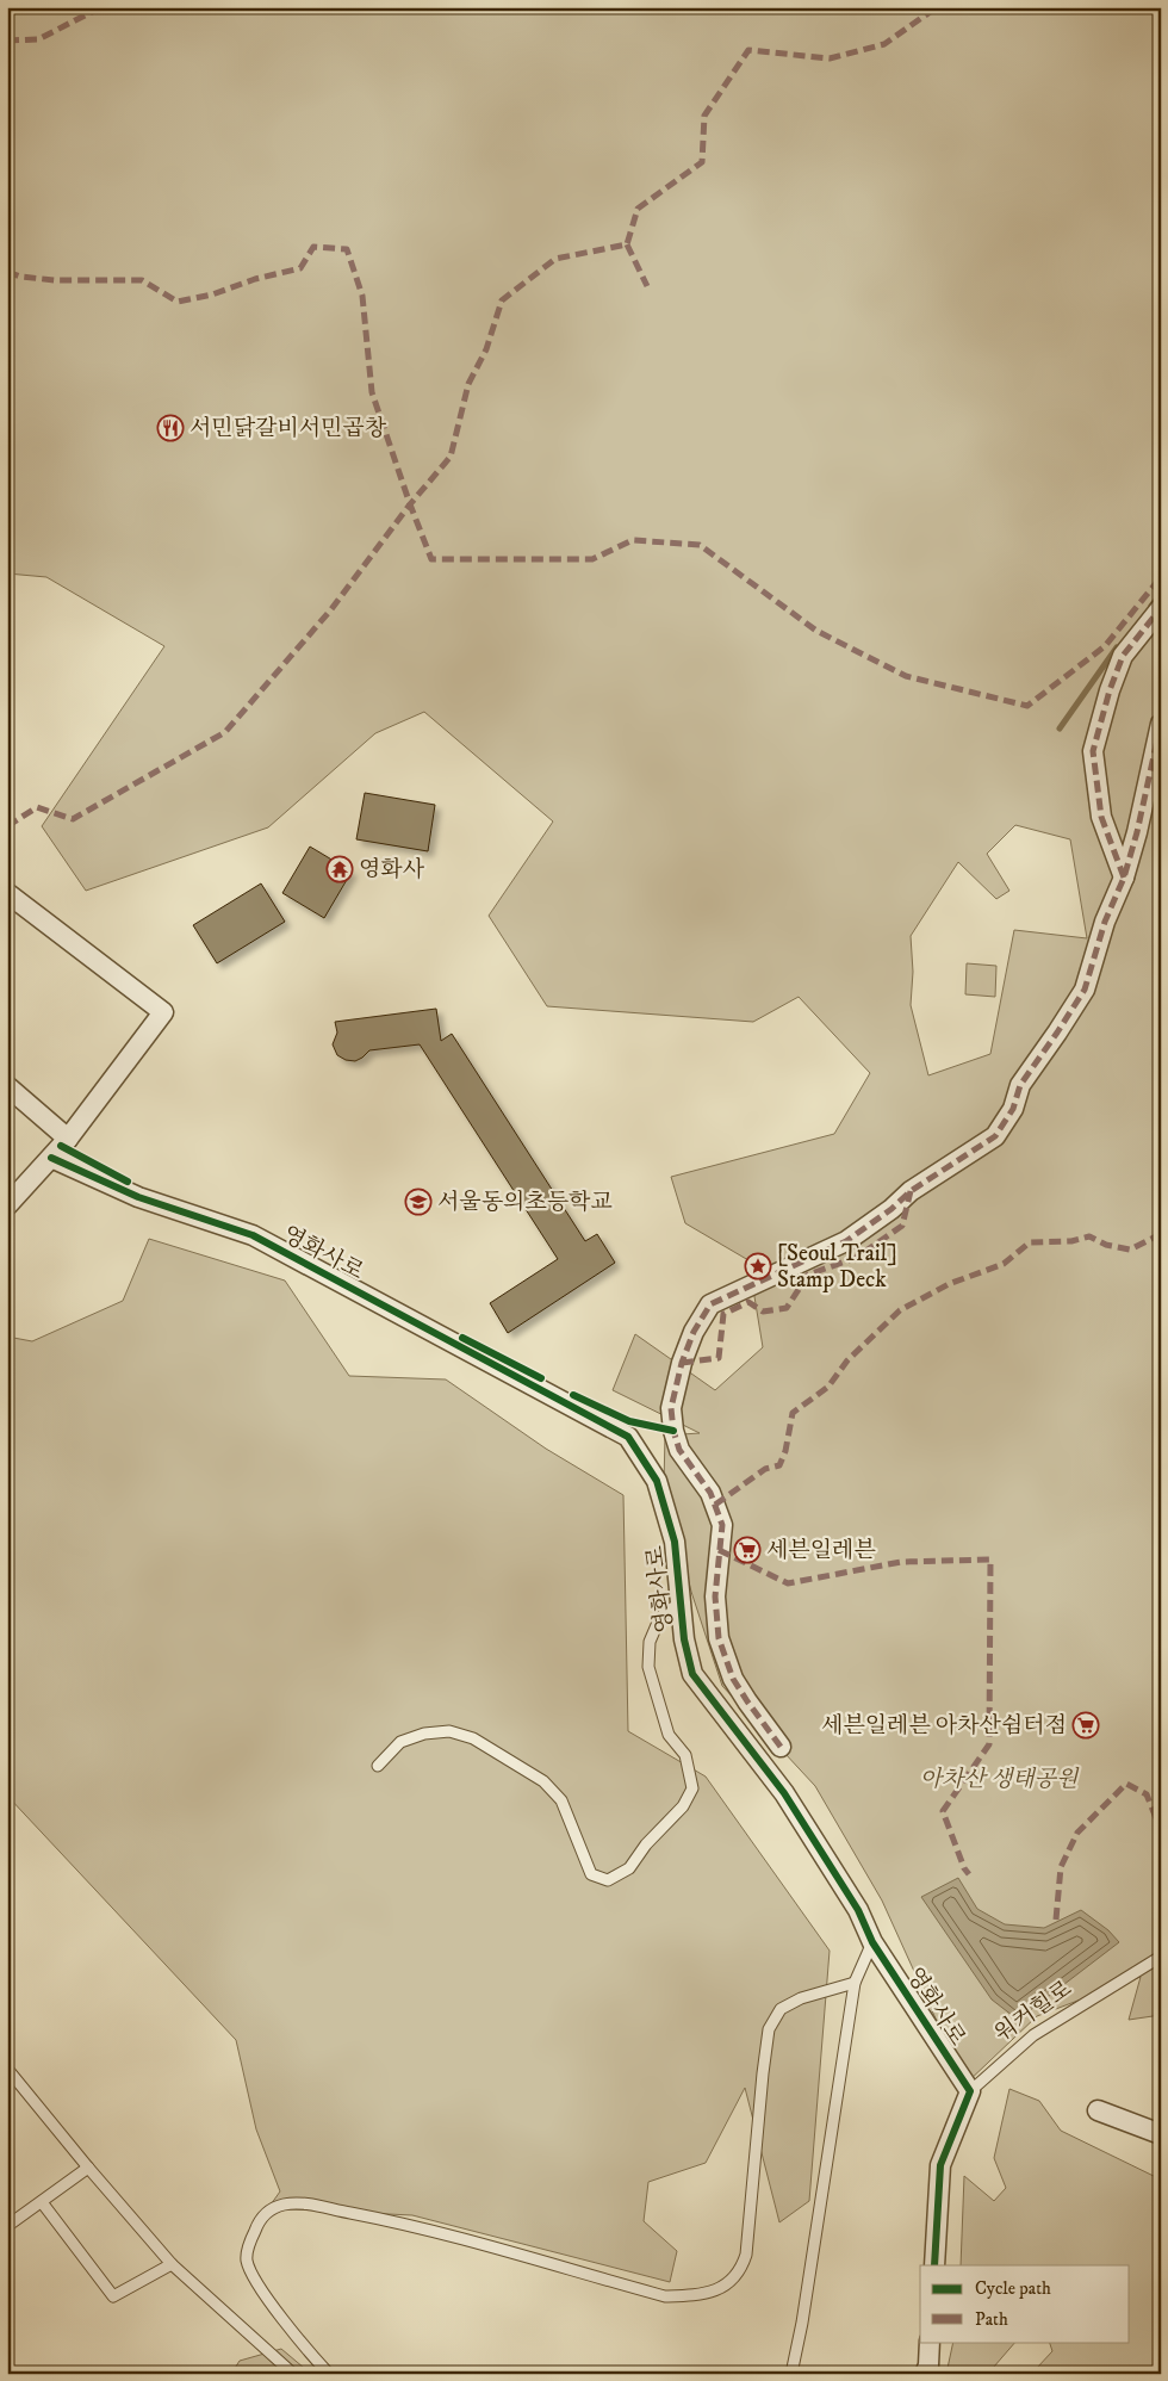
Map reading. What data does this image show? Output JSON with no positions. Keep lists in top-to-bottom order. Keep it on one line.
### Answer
{"streets":{"street":["영화사로","워커힐로"]},"crossings":[["영화사로","워커힐로"]],"parks":["아차산 생태공원"],"places":{"restaurant":["서민닭갈비서민곱창"],"temple":["영화사"],"school or university":["서울동의초등학교"],"place":["[Seoul Trail] Stamp Deck"],"supermarket":["세븐일레븐","세븐일레븐 아차산쉼터점"]},"legend":["Cycle path","Path"]}
